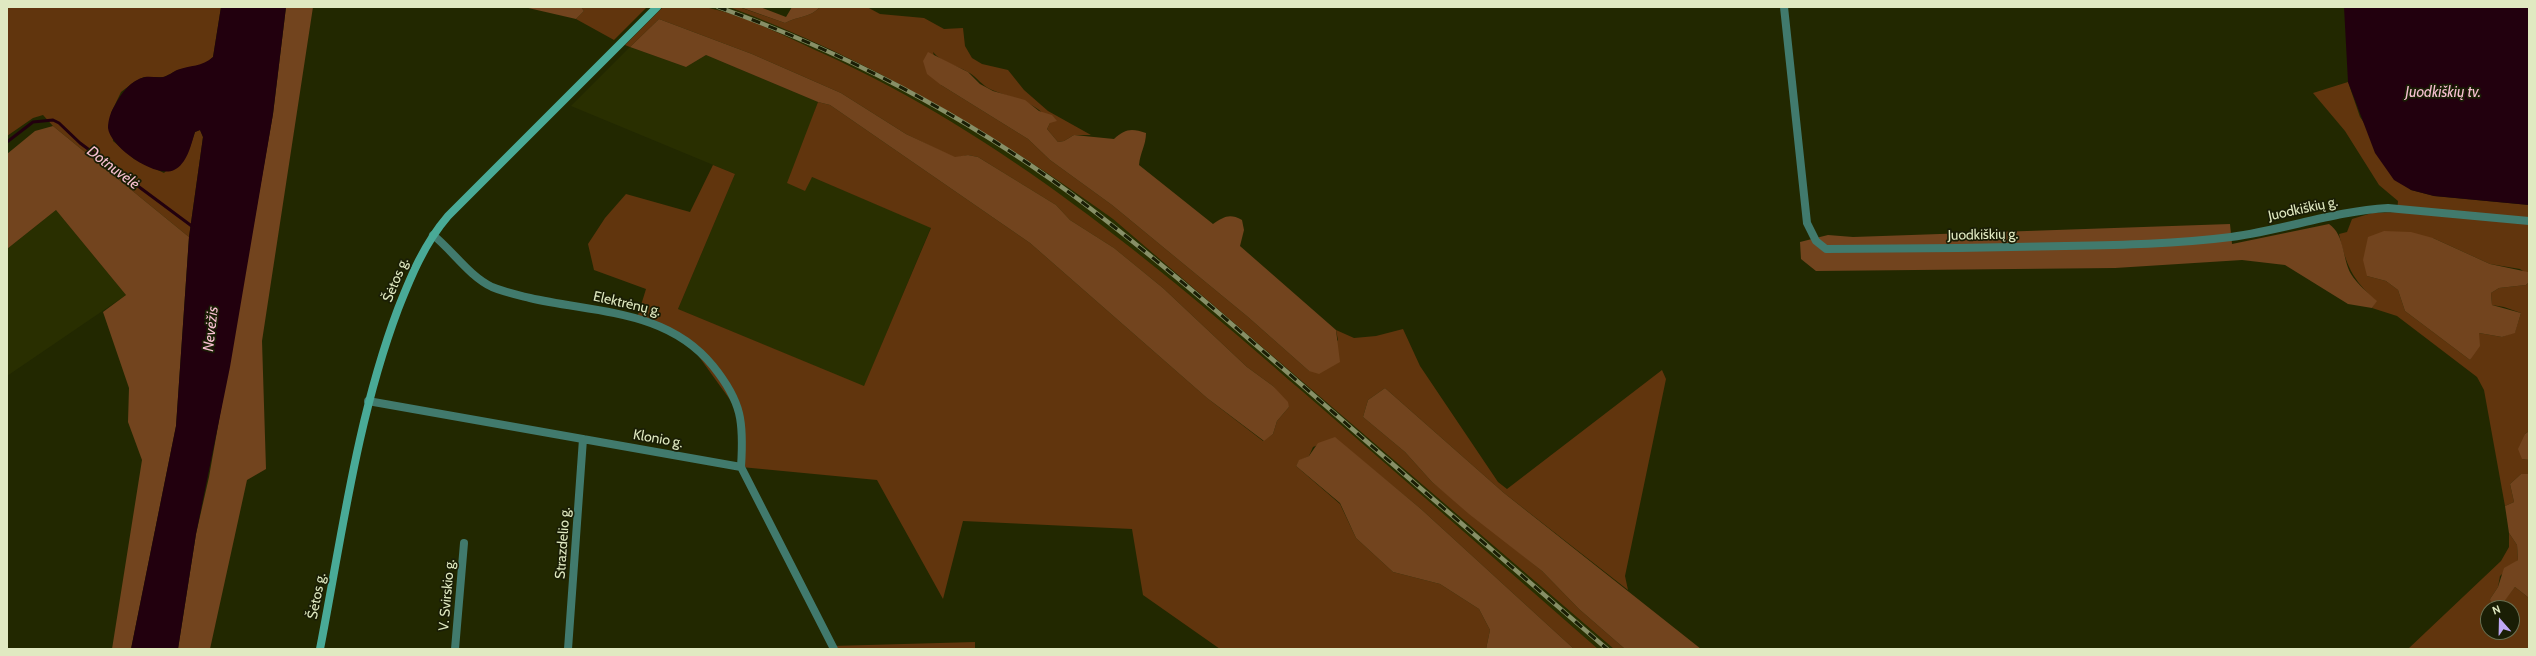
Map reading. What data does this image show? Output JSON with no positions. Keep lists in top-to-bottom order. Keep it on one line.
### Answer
{"streets":{"main road":["Šėtos g."],"street":["Juodkiškių g.","Elektrėnų g.","Klonio g.","Strazdelio g.","V. Svirskio g."]},"crossings":[["Šėtos g.","Elektrėnų g."],["Šėtos g.","Klonio g."],["Elektrėnų g.","Klonio g."],["Klonio g.","Strazdelio g."]],"water":["Juodkiškių tv.","Dotnuvėlė","Nevėžis"],"north":"top"}
